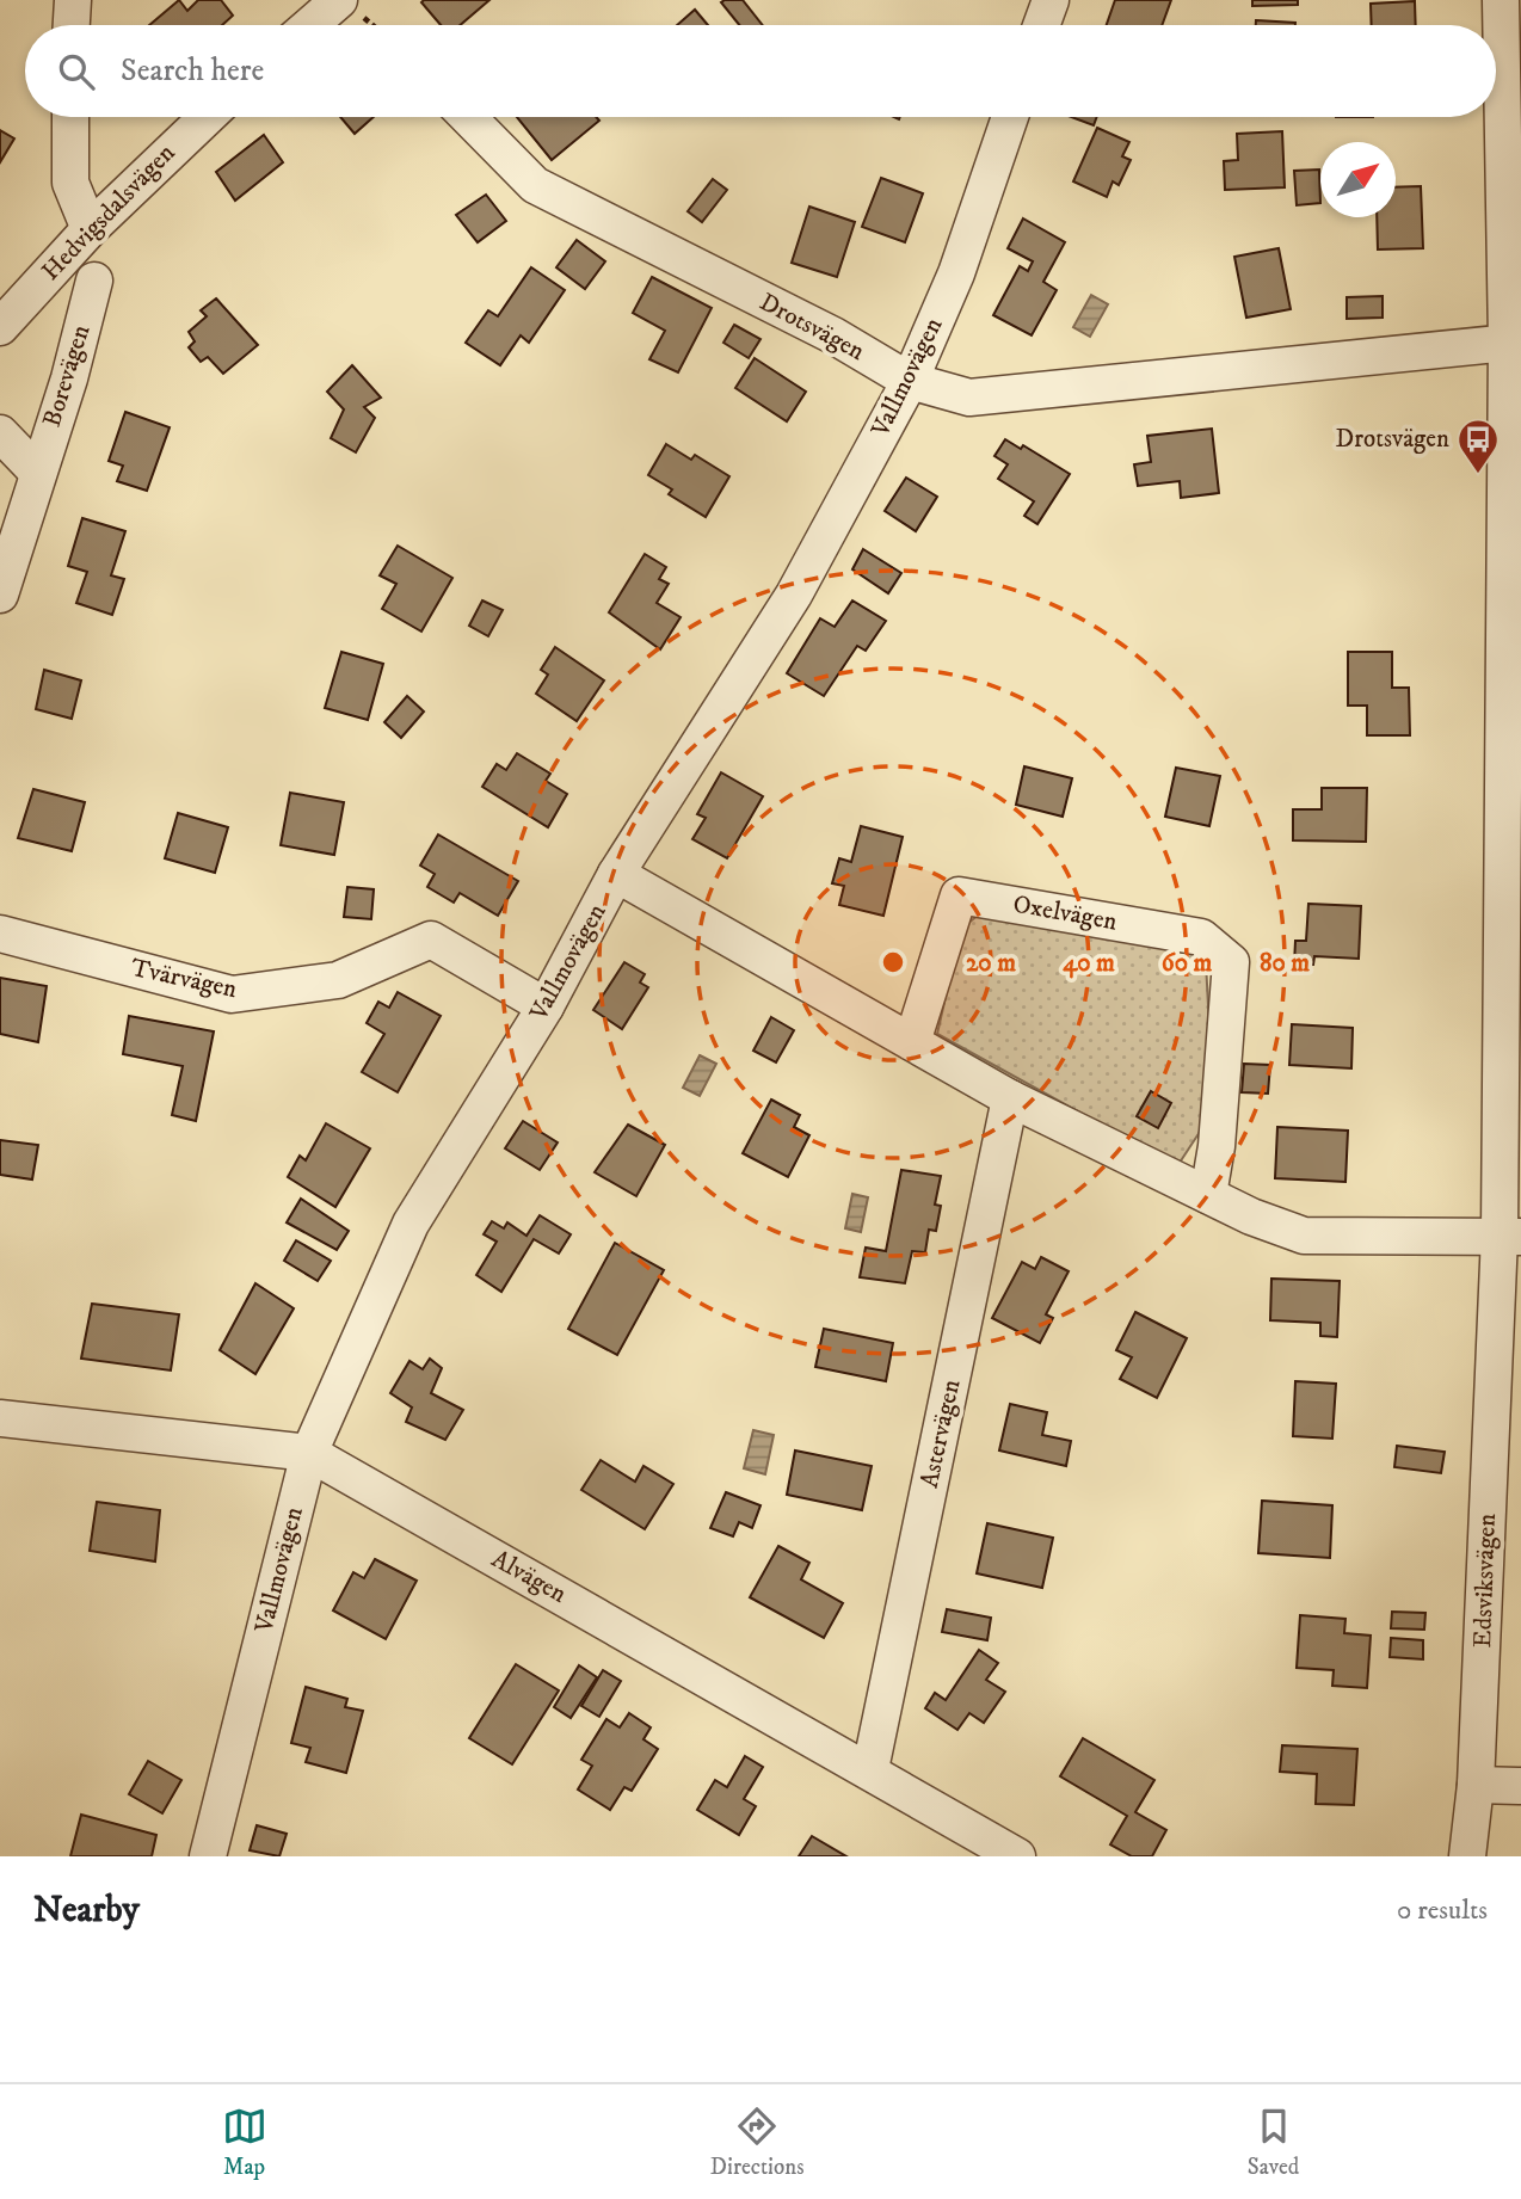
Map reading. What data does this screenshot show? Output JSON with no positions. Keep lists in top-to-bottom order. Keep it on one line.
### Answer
{"streets":{"street":["Hedvigsdalsvägen","Drotsvägen","Borevägen","Vallmovägen","Oxelvägen","Tvärvägen","Astervägen","Alvägen","Edsviksvägen"]},"crossings":[["Drotsvägen","Vallmovägen"],["Drotsvägen","Edsviksvägen"],["Vallmovägen","Tvärvägen"],["Vallmovägen","Alvägen"],["Astervägen","Alvägen"]],"places":{"bus stop":["Drotsvägen"]},"north":"top right","page":{"search":"Search here","heading":["Nearby","0 results"],"nav":["Map","Directions","Saved"]},"rings":["20 m","40 m","60 m","80 m"]}
